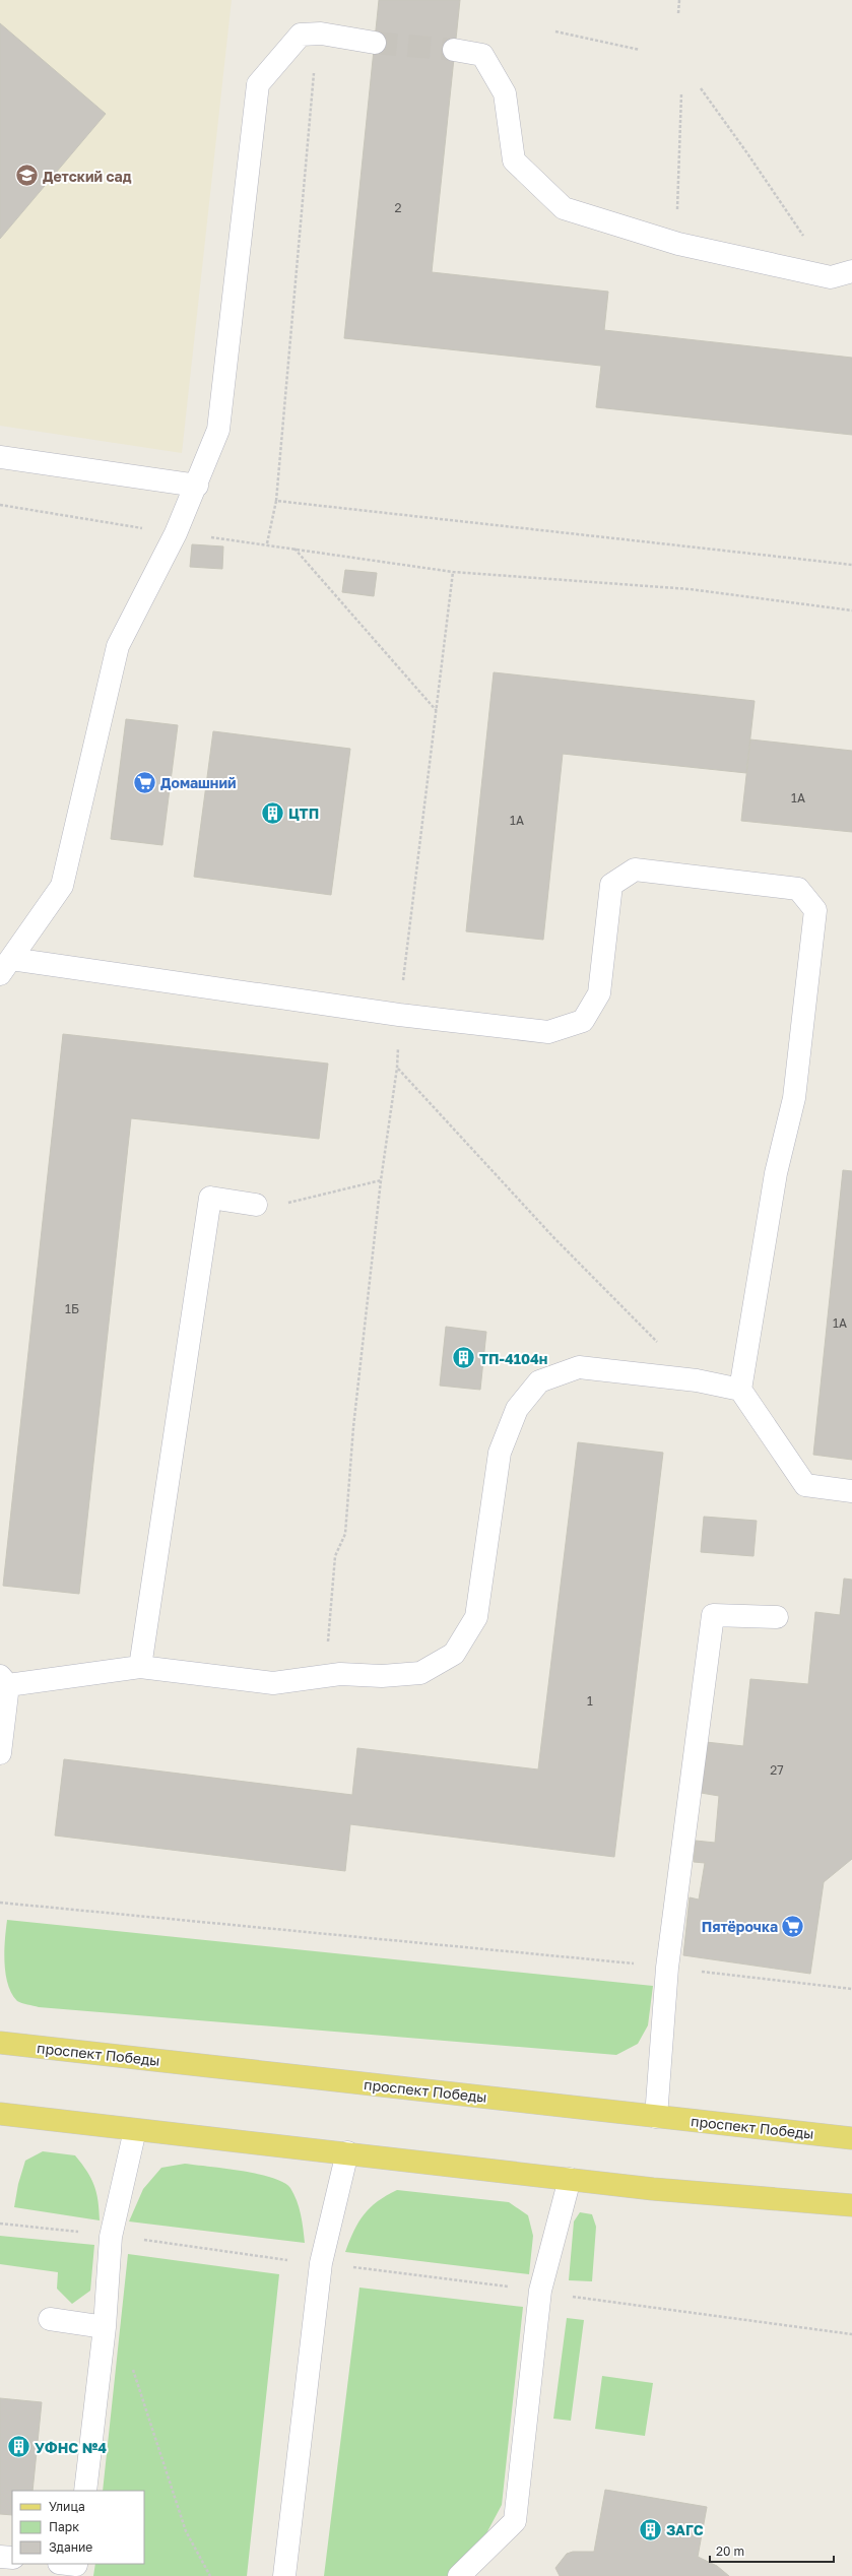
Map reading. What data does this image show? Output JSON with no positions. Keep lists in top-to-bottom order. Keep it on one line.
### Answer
{"streets":{"main road":["проспект Победы"]},"places":{"school or university":["Детский сад"],"supermarket":["Домашний","Пятёрочка"],"building":["ЦТП","ТП-4104н","УФНС №4","ЗАГС"]},"house_numbers":["2","1А","1А","1Б","1А","1","27"],"legend":["Улица","Парк","Здание"],"scale_bar":"20 m"}
